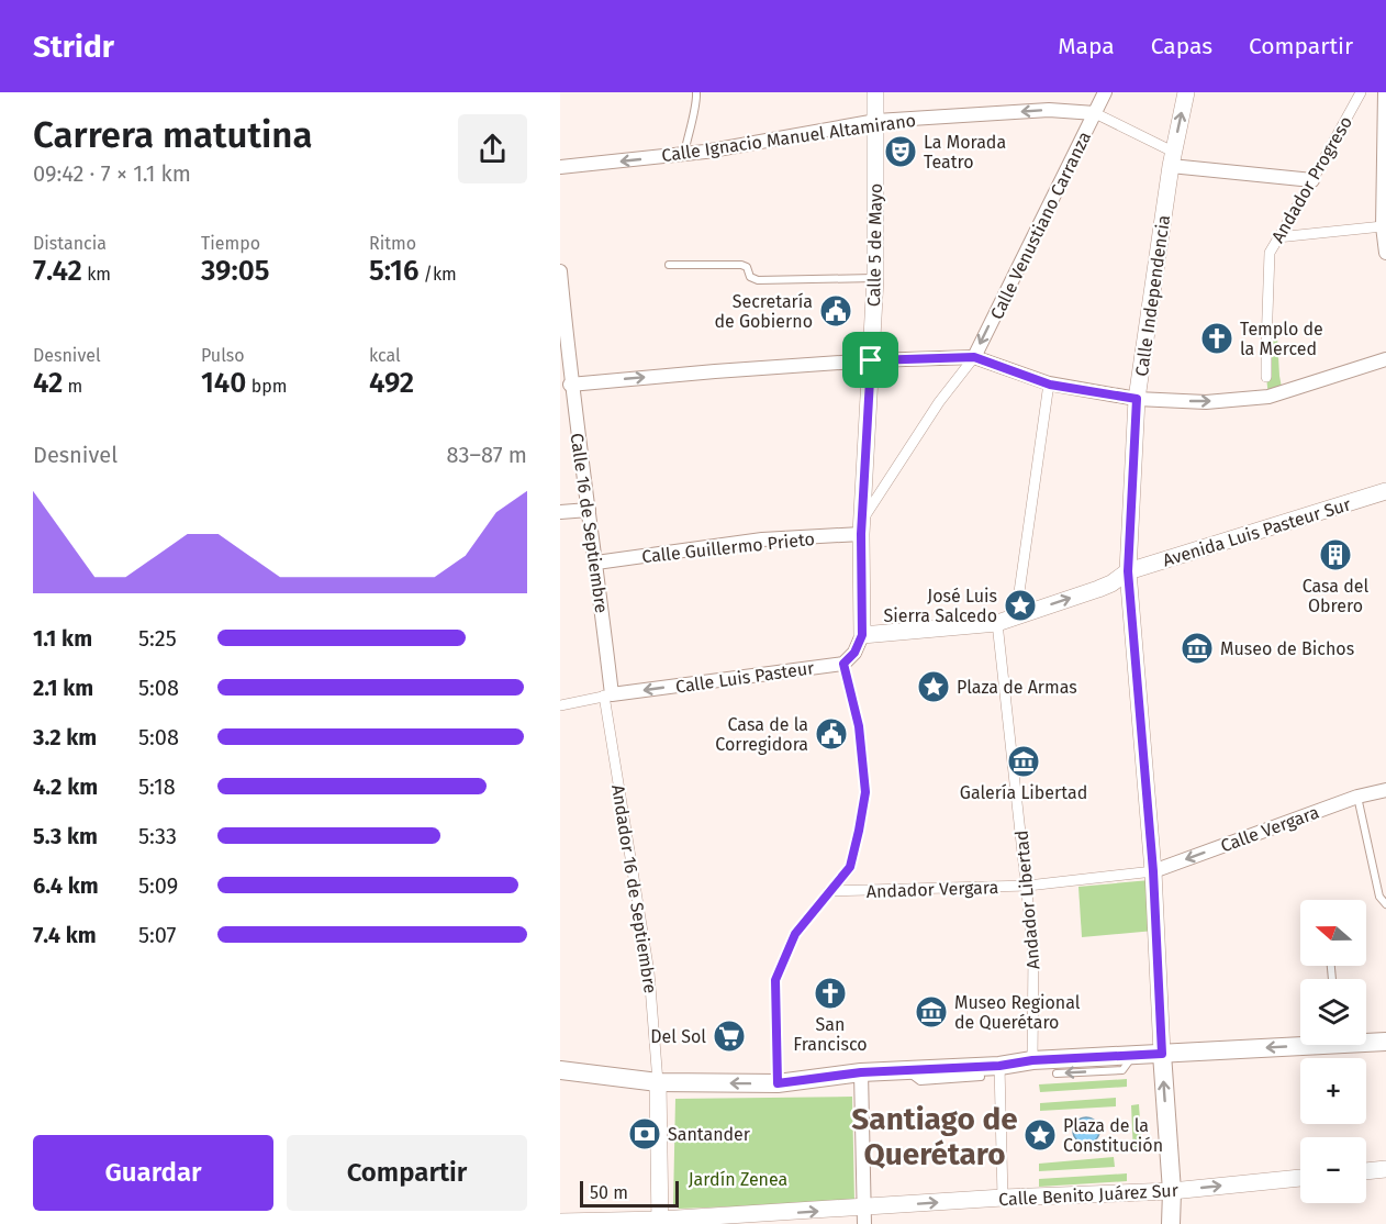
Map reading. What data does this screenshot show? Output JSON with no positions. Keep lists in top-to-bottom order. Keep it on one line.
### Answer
{"streets":{"street":["Calle Ignacio Manuel Altamirano","Andador Progreso","Calle Venustiano Carranza","Calle 5 de Mayo","Calle Independencia","Calle 16 de Septiembre","Avenida Luis Pasteur Sur","Calle Guillermo Prieto","Calle Luis Pasteur","Calle Vergara","Andador 16 de Septiembre","Andador Vergara","Andador Libertad","Calle Benito Juárez Sur"]},"crossings":[["Calle Ignacio Manuel Altamirano","Calle Venustiano Carranza"],["Calle Ignacio Manuel Altamirano","Calle 5 de Mayo"],["Calle 5 de Mayo","Avenida Luis Pasteur Sur"],["Calle 5 de Mayo","Calle Guillermo Prieto"],["Calle Independencia","Avenida Luis Pasteur Sur"],["Calle Independencia","Calle Vergara"],["Calle Independencia","Andador Vergara"],["Calle 16 de Septiembre","Calle Guillermo Prieto"],["Calle 16 de Septiembre","Calle Luis Pasteur"],["Calle 16 de Septiembre","Andador 16 de Septiembre"],["Avenida Luis Pasteur Sur","Andador Libertad"],["Calle Luis Pasteur","Andador 16 de Septiembre"],["Calle Vergara","Andador Vergara"],["Andador Vergara","Andador Libertad"]],"one_way":["Calle Ignacio Manuel Altamirano","Calle Venustiano Carranza","Calle Luis Pasteur","Calle Vergara","Calle Benito Juárez Sur"],"districts":["Santiago de Querétaro"],"parks":["Jardín Zenea"],"places":{"theatre":["La Morada Teatro"],"public building":["Secretaría de Gobierno","Casa de la Corregidora"],"church":["Templo de la Merced","San Francisco"],"building":["Casa del Obrero"],"place":["José Luis Sierra Salcedo","Plaza de Armas","Plaza de la Constitución"],"museum":["Museo de Bichos","Galería Libertad","Museo Regional de Querétaro"],"supermarket":["Del Sol"],"bank":["Santander"]},"scale_bar":"50 m","north":"left","page":{"header":"Stridr","nav":["Mapa","Capas","Compartir"],"heading":["Carrera matutina","09:42 · 7 × 1.1 km"],"stats":[["Distancia","7.42 km"],["Tiempo","39:05"],["Ritmo","5:16 /km"],["Desnivel","42 m"],["Pulso","140 bpm"],["kcal","492"]],"chart":["Desnivel","83–87 m"],"list":[{"name":"1.1 km","note":"5:25"},{"name":"2.1 km","note":"5:08"},{"name":"3.2 km","note":"5:08"},{"name":"4.2 km","note":"5:18"},{"name":"5.3 km","note":"5:33"},{"name":"6.4 km","note":"5:09"},{"name":"7.4 km","note":"5:07"}],"map_buttons":["+","−"],"buttons":["Guardar","Compartir"],"scale":"50 m"}}
